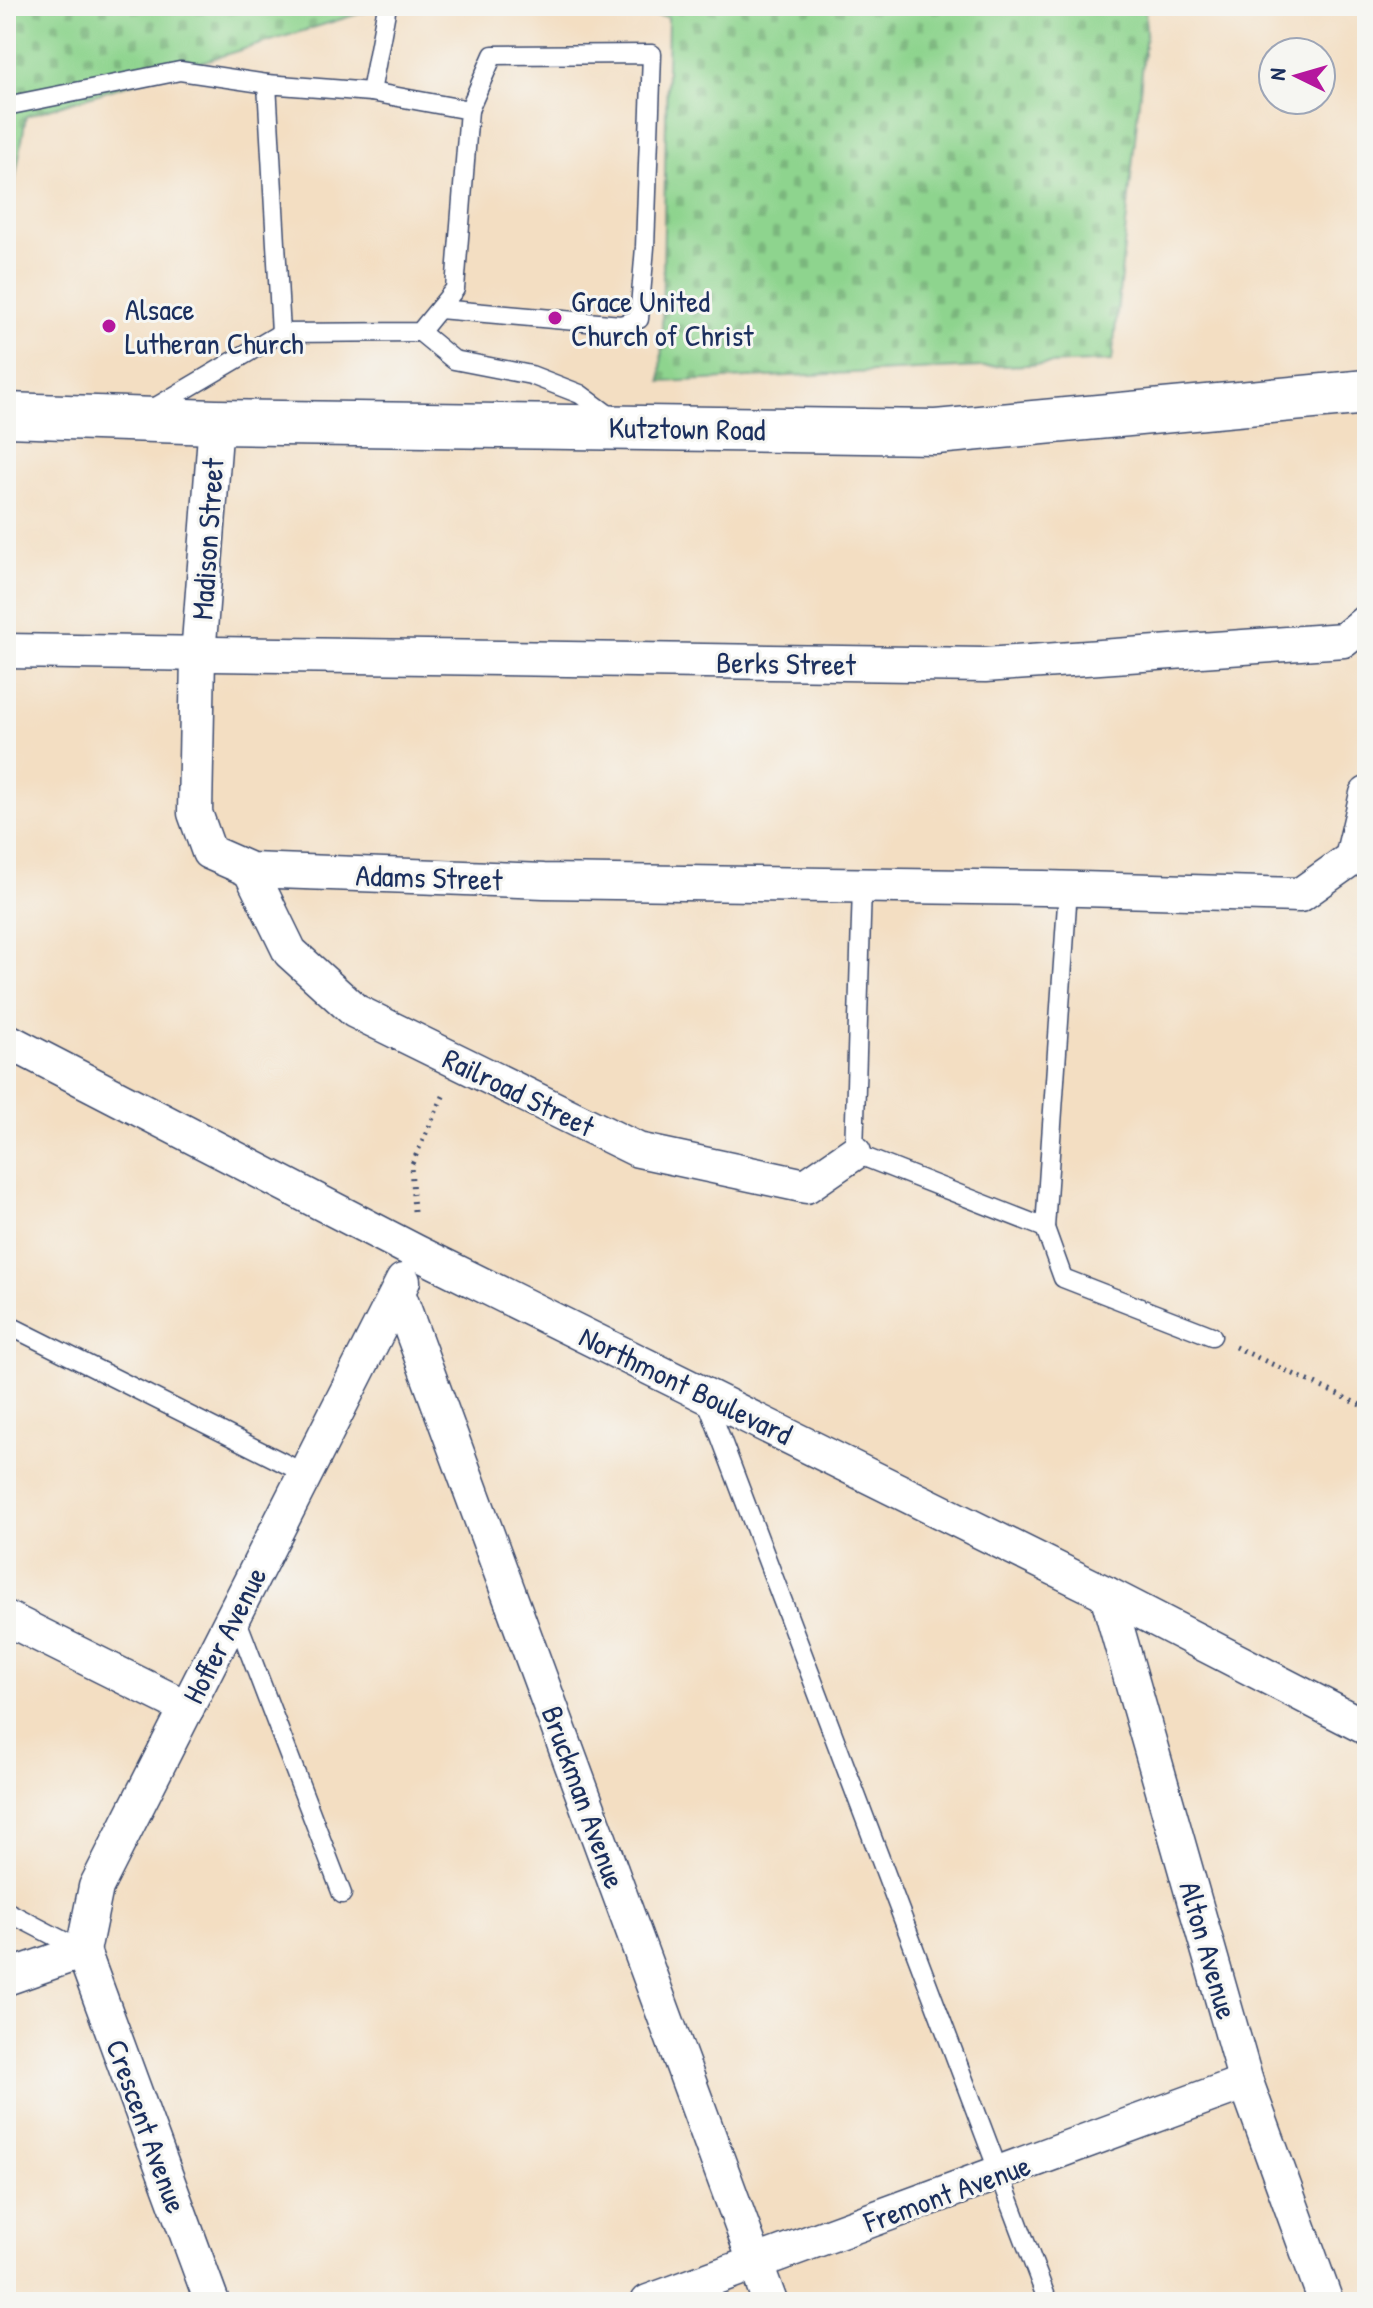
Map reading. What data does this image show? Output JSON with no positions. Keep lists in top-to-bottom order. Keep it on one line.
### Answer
{"streets":{"main road":["Kutztown Road"],"street":["Madison Street","Berks Street","Adams Street","Railroad Street","Northmont Boulevard","Hoffer Avenue","Bruckman Avenue","Alton Avenue","Crescent Avenue","Fremont Avenue"]},"crossings":[["Kutztown Road","Madison Street"],["Madison Street","Berks Street"],["Madison Street","Adams Street"],["Berks Street","Adams Street"],["Adams Street","Railroad Street"],["Northmont Boulevard","Hoffer Avenue"],["Northmont Boulevard","Alton Avenue"],["Hoffer Avenue","Bruckman Avenue"],["Hoffer Avenue","Crescent Avenue"],["Bruckman Avenue","Fremont Avenue"],["Alton Avenue","Fremont Avenue"]],"places":["Grace United Church of Christ","Alsace Lutheran Church"],"north":"left"}
